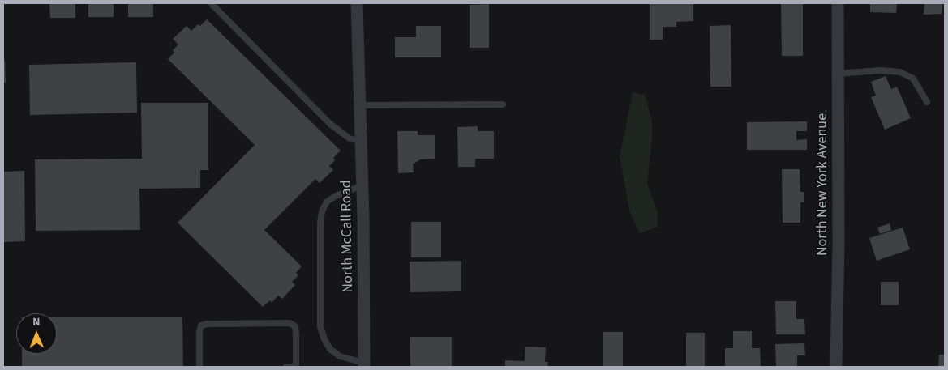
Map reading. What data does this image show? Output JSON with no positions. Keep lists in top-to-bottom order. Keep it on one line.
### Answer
{"streets":{"street":["North New York Avenue","North McCall Road"]},"north":"top"}
